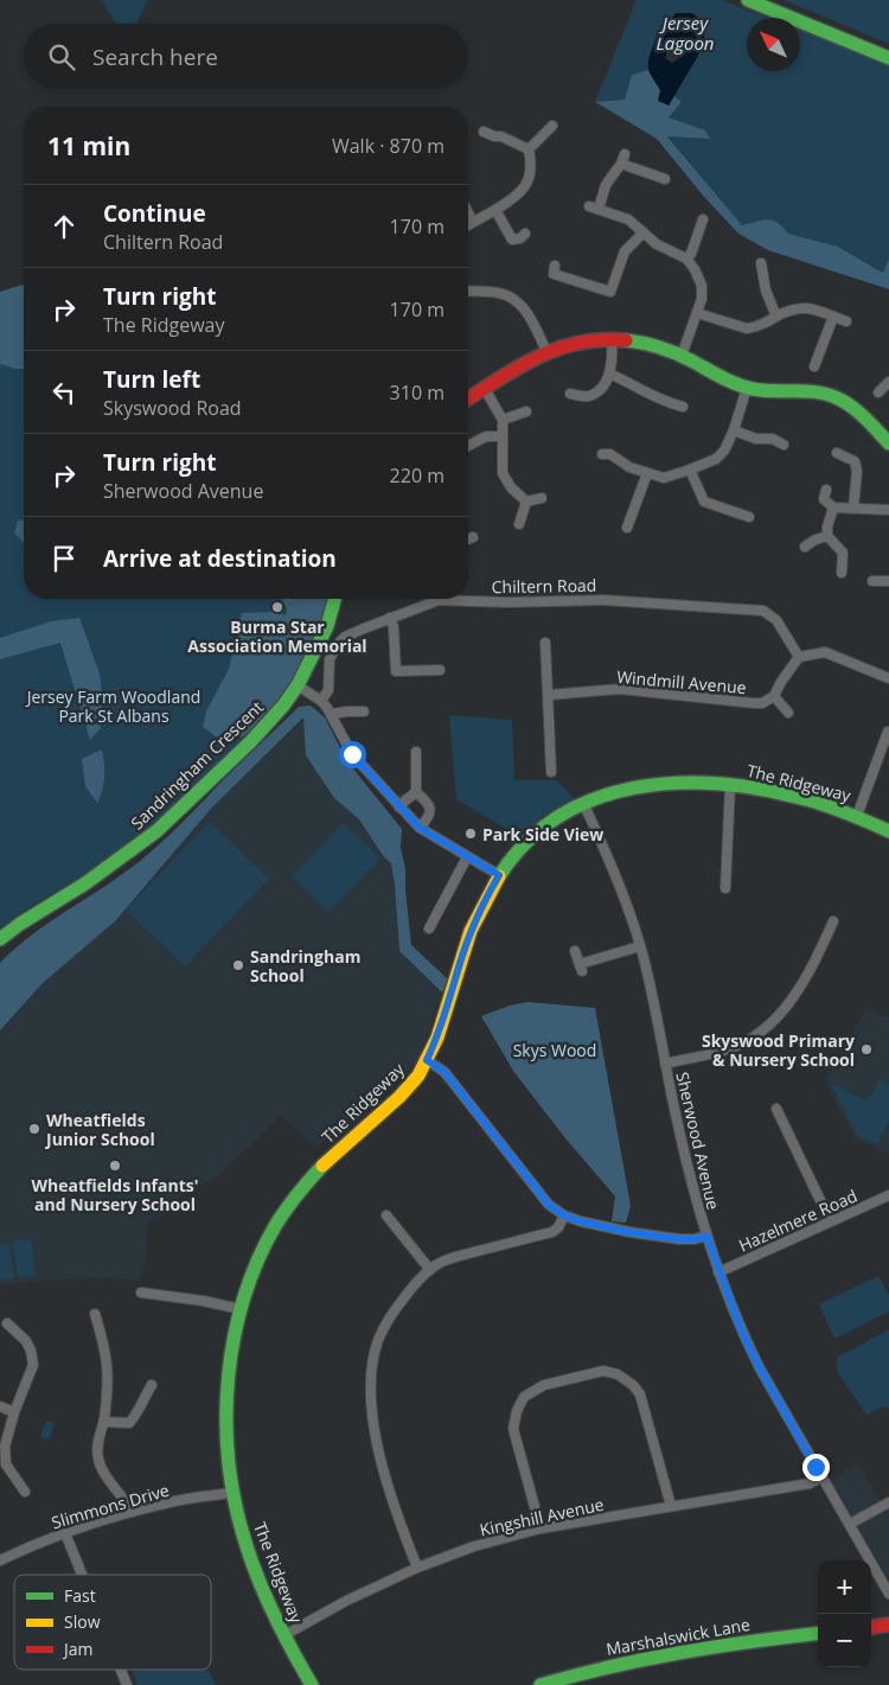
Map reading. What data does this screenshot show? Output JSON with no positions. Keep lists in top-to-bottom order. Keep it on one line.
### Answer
{"streets":{"street":["Chiltern Road","Windmill Avenue","Sandringham Crescent","The Ridgeway","Sherwood Avenue","Hazelmere Road","Slimmons Drive","Kingshill Avenue","Marshalswick Lane"]},"crossings":[["The Ridgeway","Sherwood Avenue"],["The Ridgeway","Slimmons Drive"],["The Ridgeway","Kingshill Avenue"],["Sherwood Avenue","Hazelmere Road"],["Sherwood Avenue","Kingshill Avenue"]],"water":["Jersey Lagoon"],"parks":["Jersey Farm Woodland Park St Albans","Skys Wood"],"places":["Burma Star Association Memorial","Park Side View","Sandringham School","Skyswood Primary & Nursery School","Wheatfields Junior School","Wheatfields Infants' and Nursery School"],"legend":["Fast","Slow","Jam"],"north":"top left","page":{"search":"Search here","heading":["11 min","Walk · 870 m"],"list":[["Continue","Chiltern Road","170 m"],["Turn right","The Ridgeway","170 m"],["Turn left","Skyswood Road","310 m"],["Turn right","Sherwood Avenue","220 m"],"Arrive at destination"],"map_buttons":["+","−"]}}
